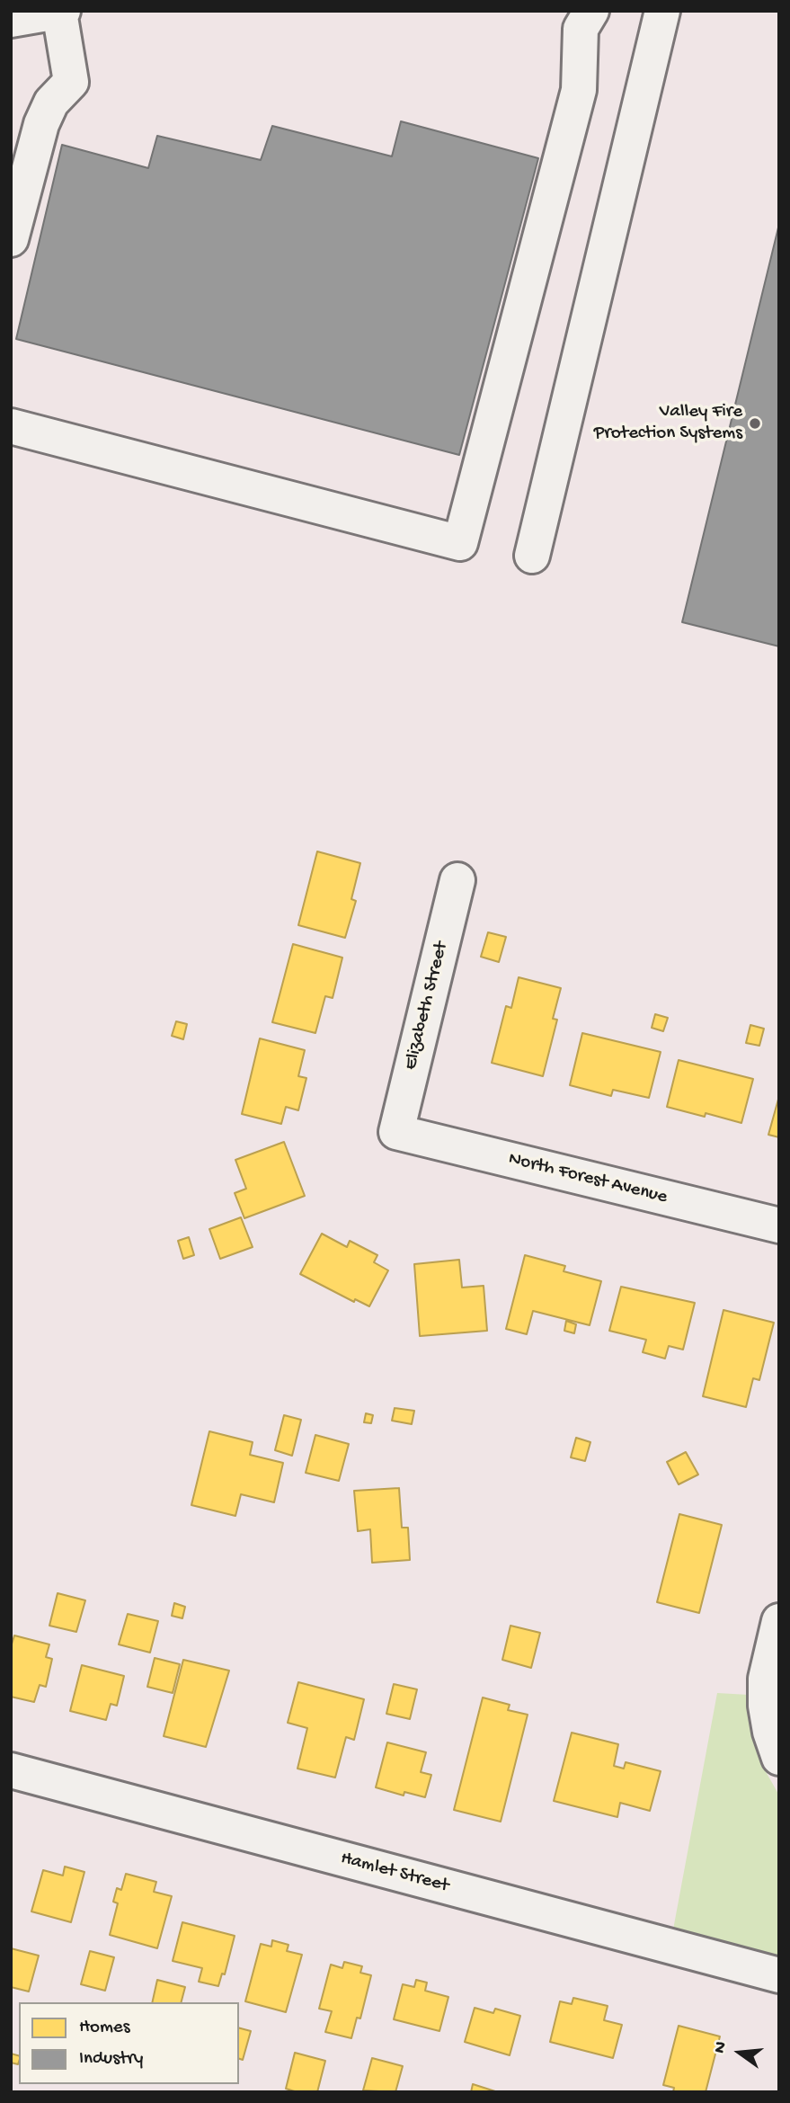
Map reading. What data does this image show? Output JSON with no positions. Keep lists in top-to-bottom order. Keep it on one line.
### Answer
{"streets":{"street":["Elizabeth Street","North Forest Avenue","Hamlet Street"]},"crossings":[["Elizabeth Street","North Forest Avenue"]],"places":["Valley Fire Protection Systems"],"legend":["Homes","Industry"],"north":"left"}
